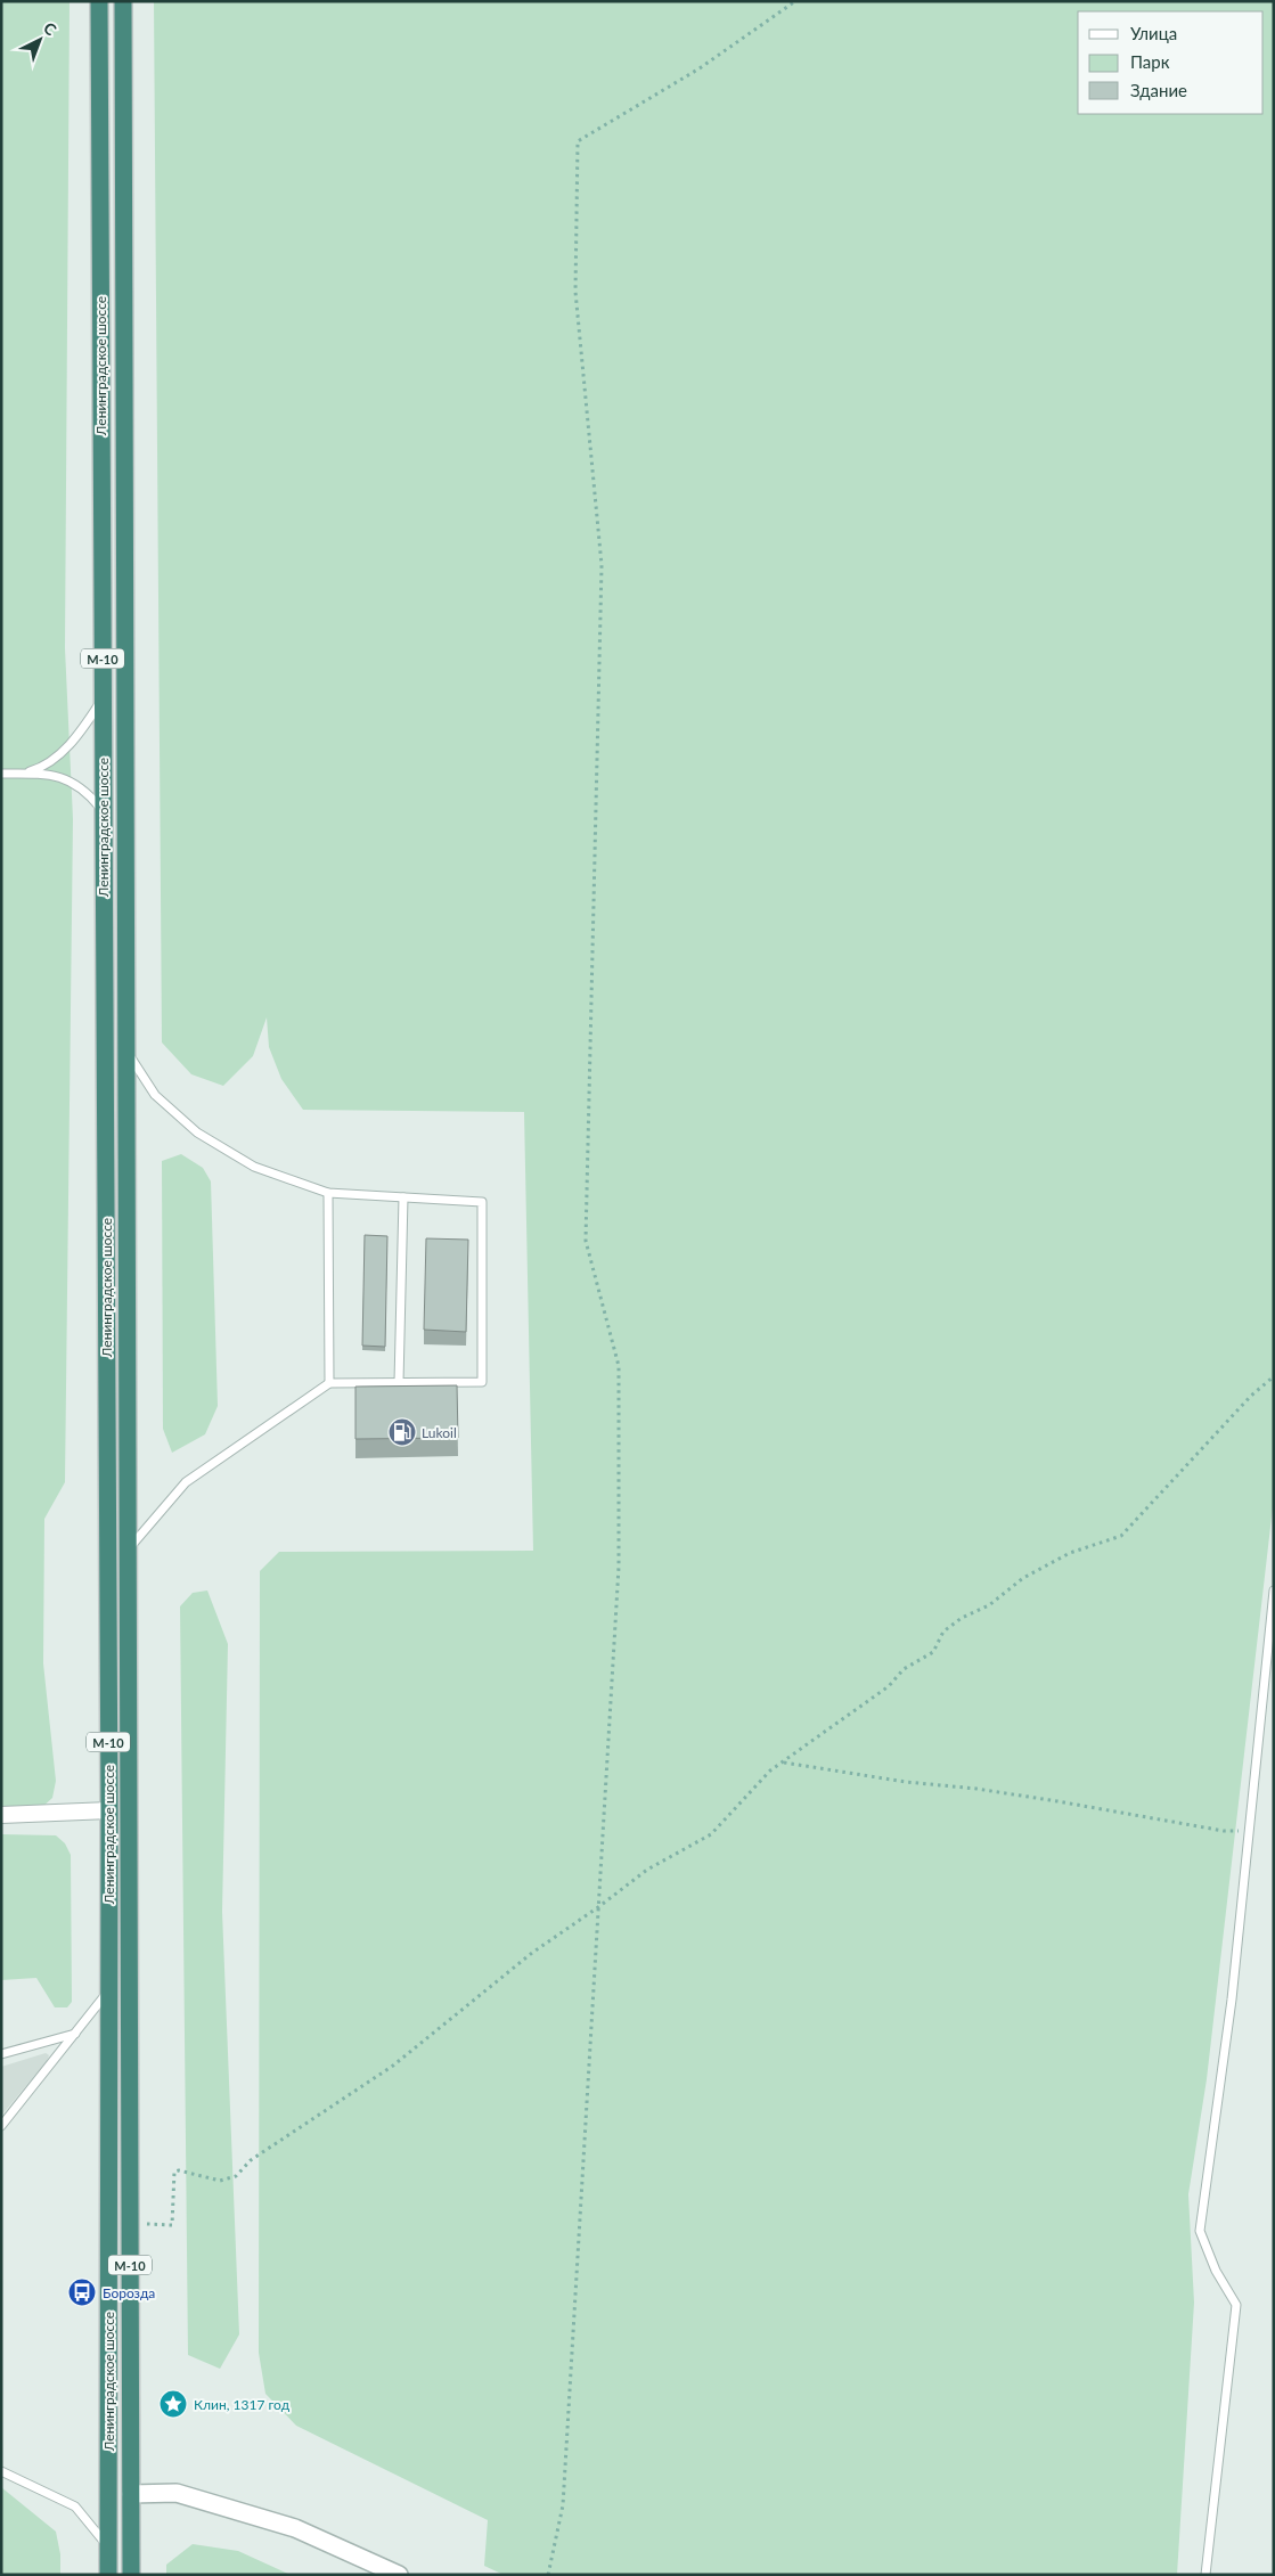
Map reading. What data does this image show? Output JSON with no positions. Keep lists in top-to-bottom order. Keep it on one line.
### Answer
{"streets":{"highway":["Ленинградское шоссе","М-10"]},"places":{"fuel station":["Lukoil"],"bus stop":["Борозда"],"place":["Клин, 1317 год"]},"legend":["Улица","Парк","Здание"],"north":"top right"}
